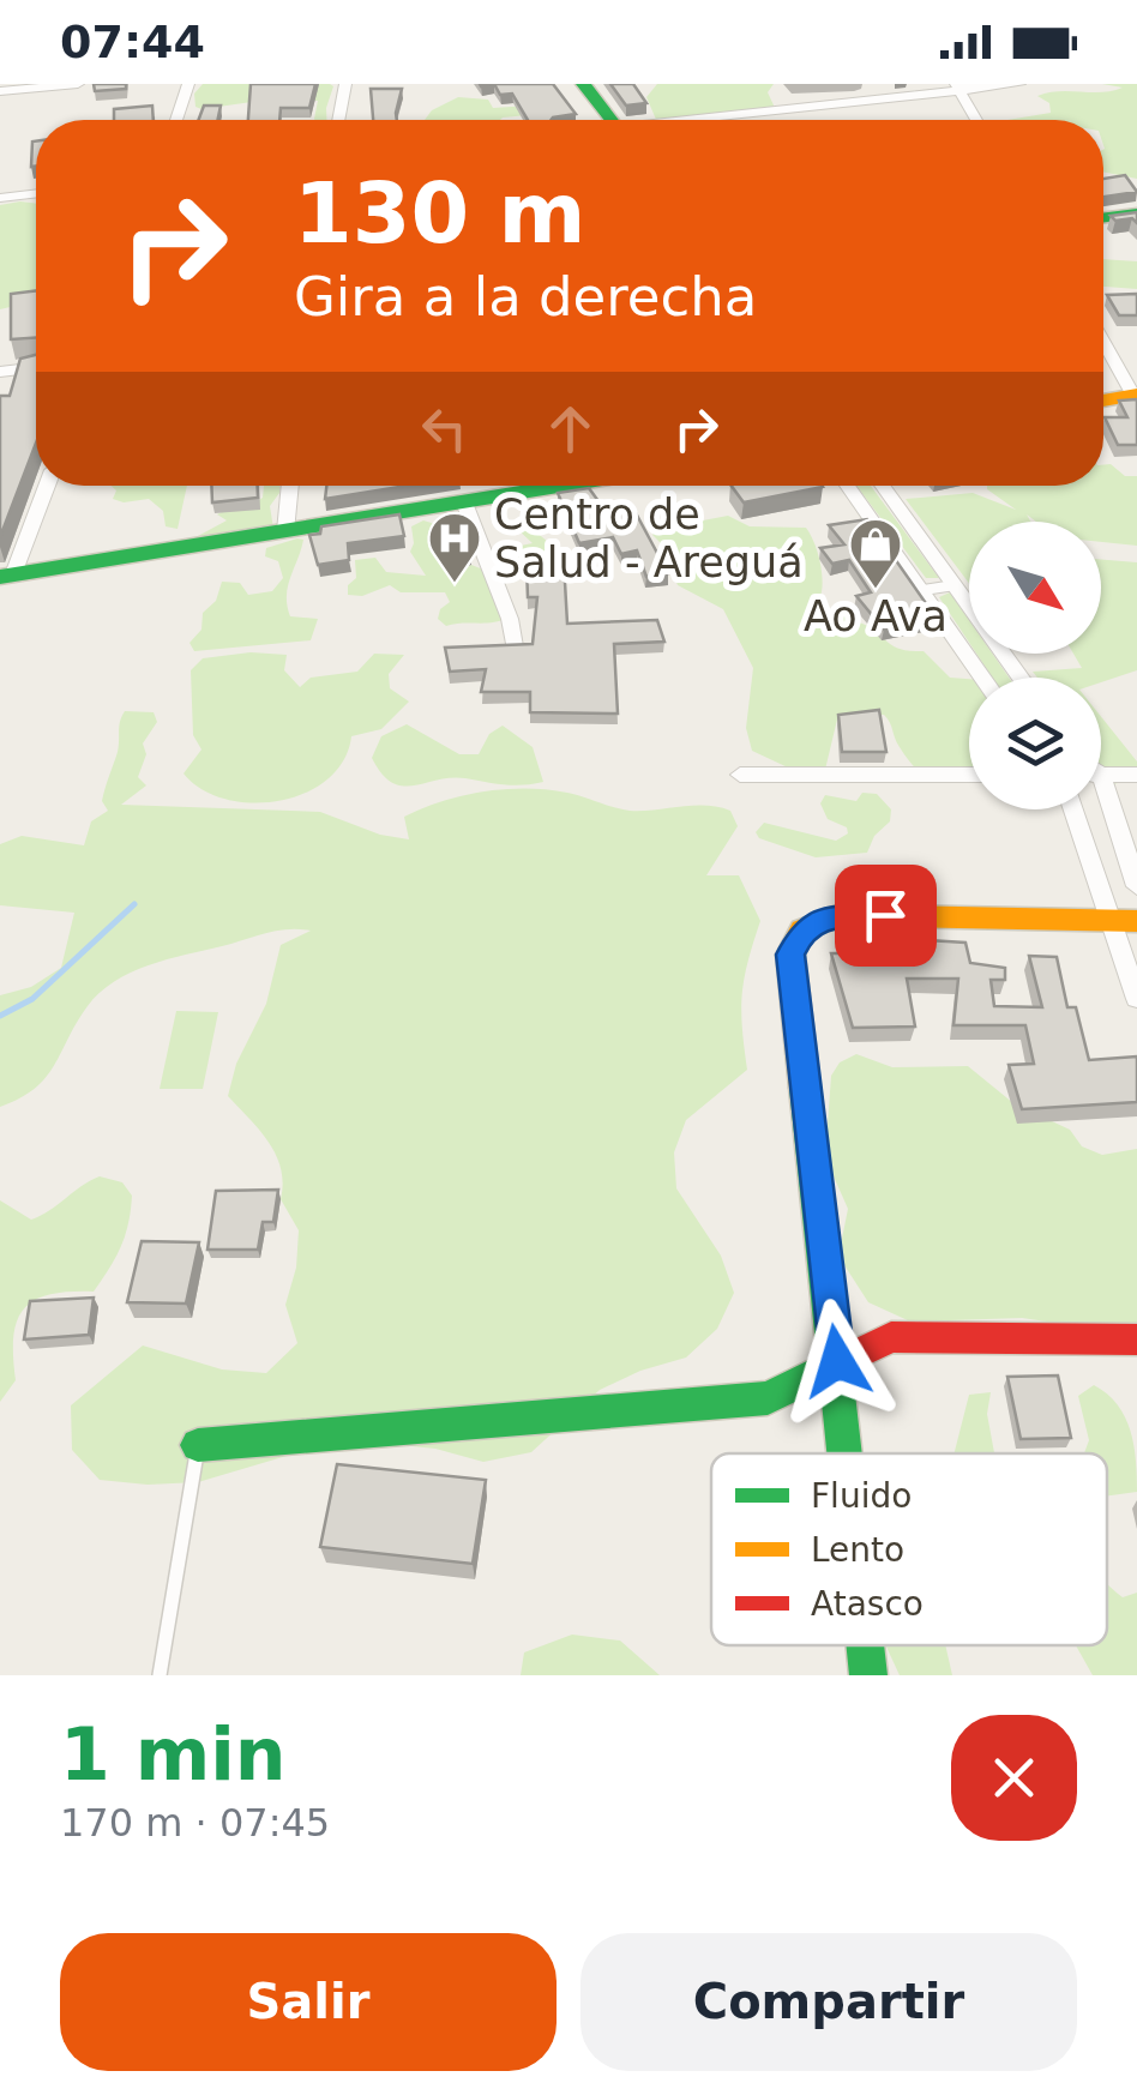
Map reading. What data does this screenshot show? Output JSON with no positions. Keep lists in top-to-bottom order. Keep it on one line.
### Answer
{"places":{"hospital":["Centro de Salud - Areguá"],"shop":["Ao Ava"]},"legend":["Fluido","Lento","Atasco"],"north":"bottom right","page":{"status":"07:44","turn":["130 m","Gira a la derecha"],"heading":["1 min","170 m · 07:45"],"buttons":["Salir","Compartir"]}}
